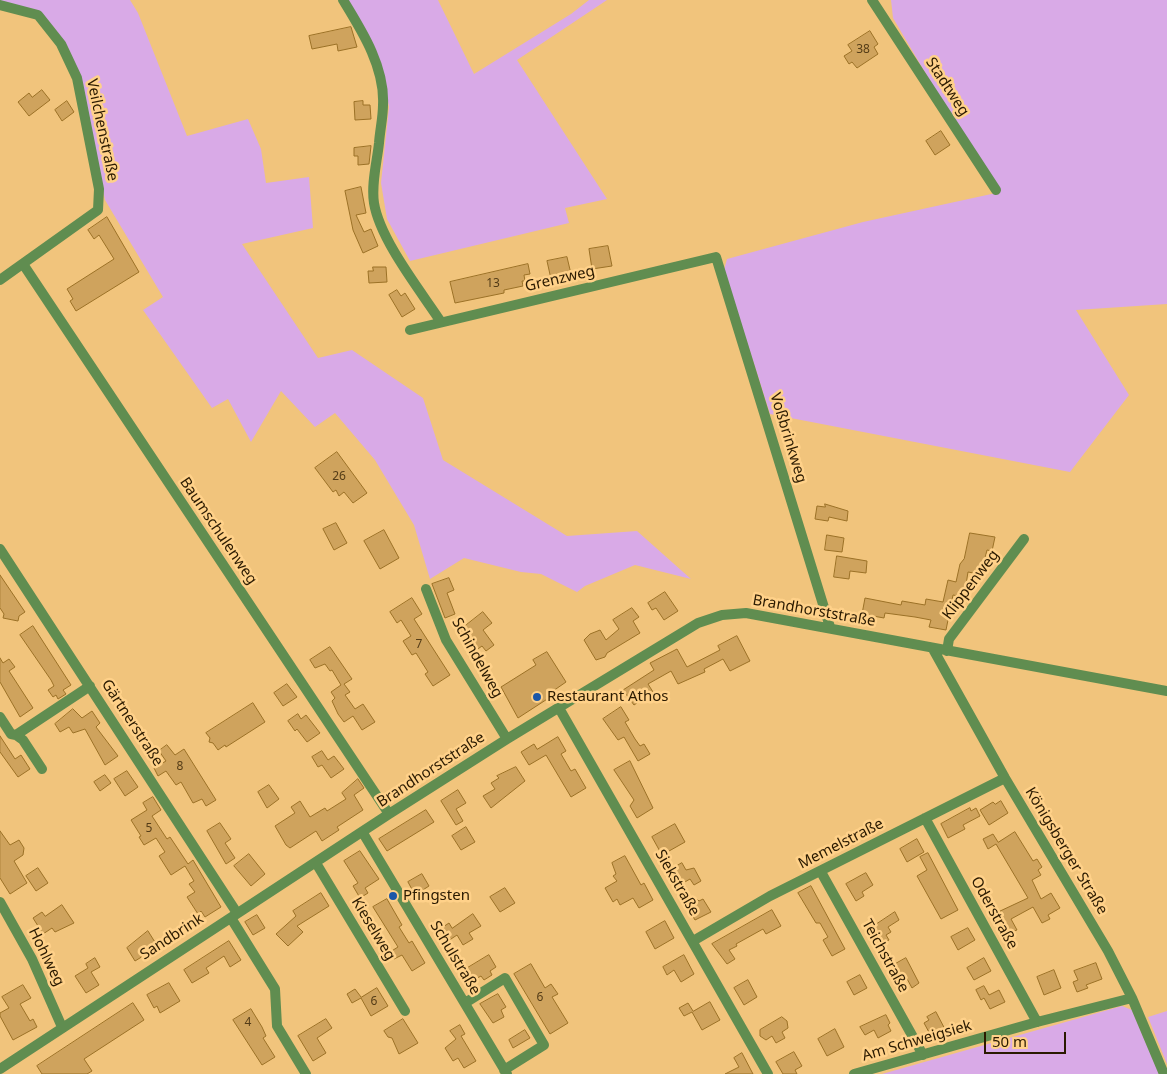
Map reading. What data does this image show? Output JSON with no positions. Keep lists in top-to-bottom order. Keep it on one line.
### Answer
{"streets":{"street":["Stadtweg","Veilchenstraße","Grenzweg","Voßbrinkweg","Baumschulenweg","Klippenweg","Brandhorststraße","Schindelweg","Gärtnerstraße","Memelstraße","Königsberger Straße","Siekstraße","Oderstraße","Kieselweg","Sandbrink","Teichstraße","Hohlweg","Schulstraße","Am Schweigsiek"]},"crossings":[["Veilchenstraße","Baumschulenweg"],["Grenzweg","Voßbrinkweg"],["Voßbrinkweg","Brandhorststraße"],["Baumschulenweg","Brandhorststraße"],["Klippenweg","Brandhorststraße"],["Brandhorststraße","Schindelweg"],["Brandhorststraße","Königsberger Straße"],["Brandhorststraße","Siekstraße"],["Brandhorststraße","Sandbrink"],["Brandhorststraße","Schulstraße"],["Gärtnerstraße","Sandbrink"],["Memelstraße","Königsberger Straße"],["Memelstraße","Siekstraße"],["Memelstraße","Oderstraße"],["Memelstraße","Teichstraße"],["Königsberger Straße","Am Schweigsiek"],["Oderstraße","Am Schweigsiek"],["Kieselweg","Sandbrink"],["Sandbrink","Hohlweg"],["Sandbrink","Schulstraße"],["Teichstraße","Am Schweigsiek"]],"places":["Restaurant Athos","Pfingsten"],"house_numbers":["38","13","26","7","8","5","6","6","4"],"scale_bar":"50 m"}
